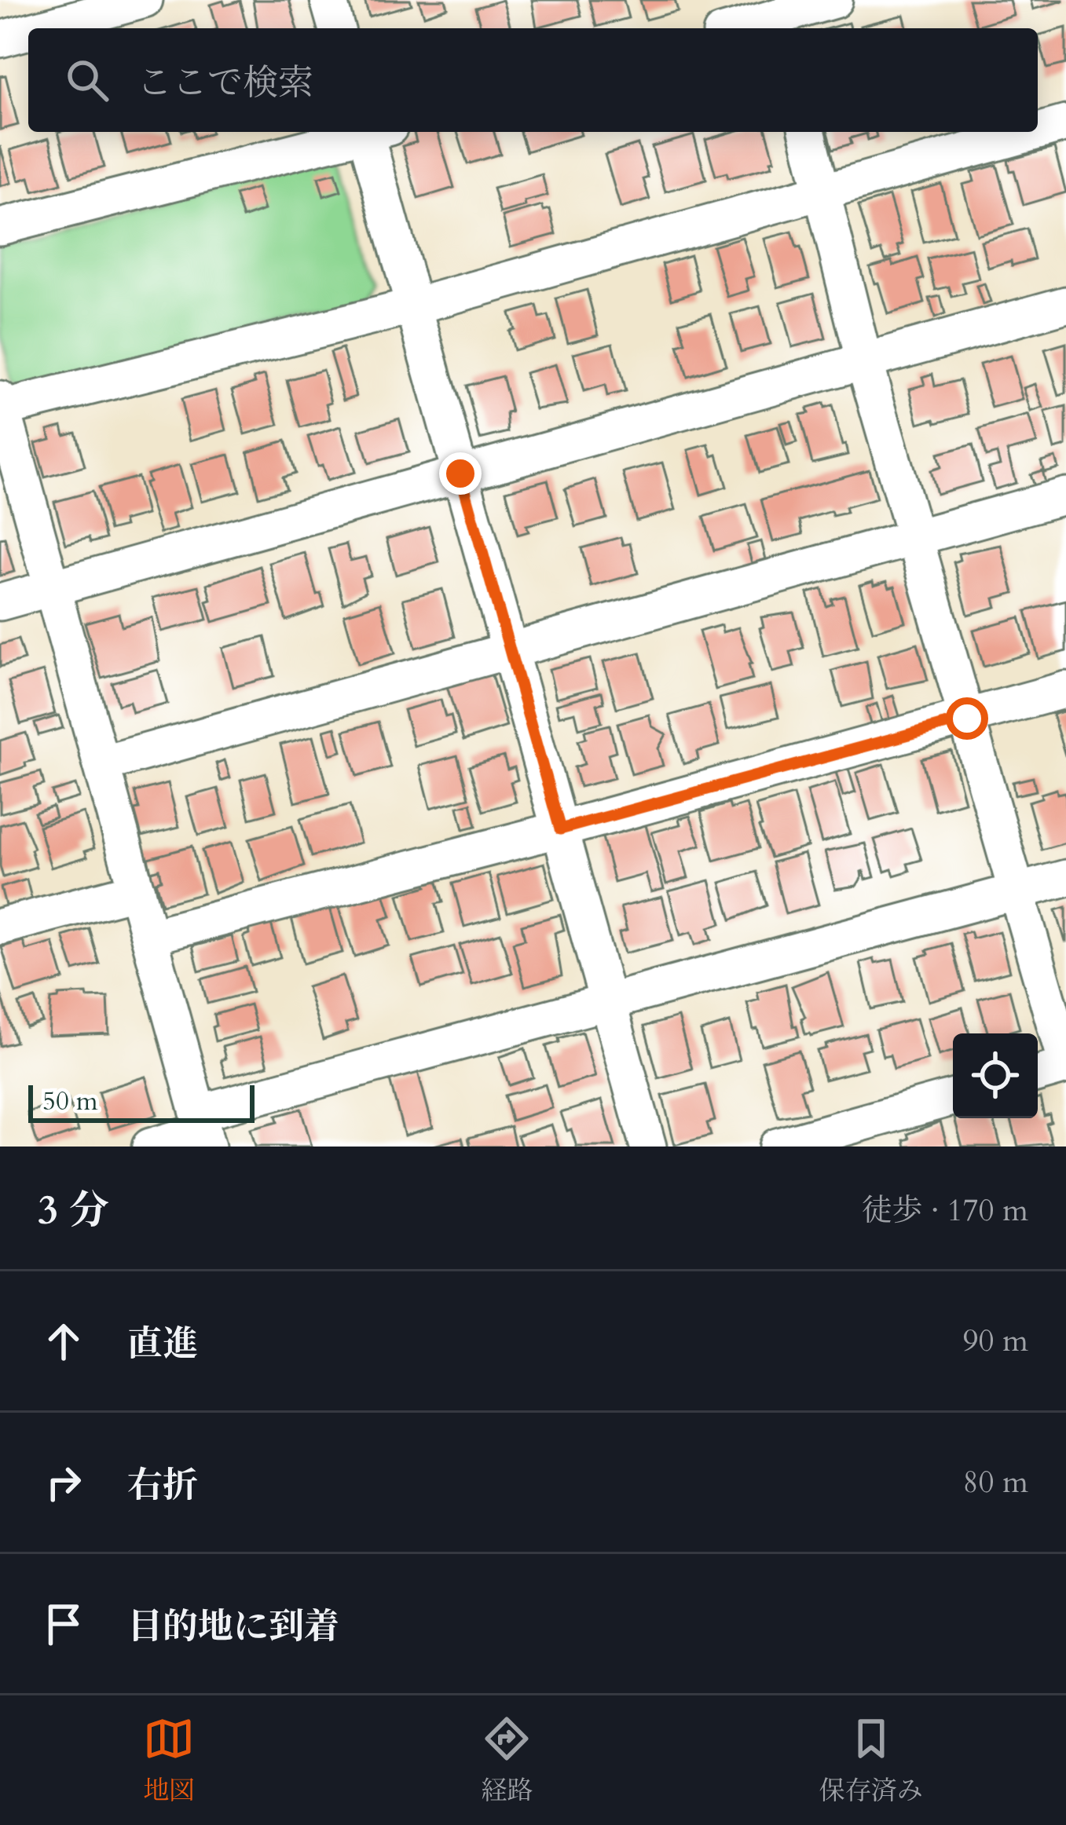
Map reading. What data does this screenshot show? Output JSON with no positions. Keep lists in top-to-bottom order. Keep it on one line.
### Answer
{"scale_bar":"50 m","page":{"search":"ここで検索","scale":"50 m","heading":["3 分","徒歩 · 170 m"],"list":[["直進","90 m"],["右折","80 m"],"目的地に到着"],"nav":["地図","経路","保存済み"]}}
